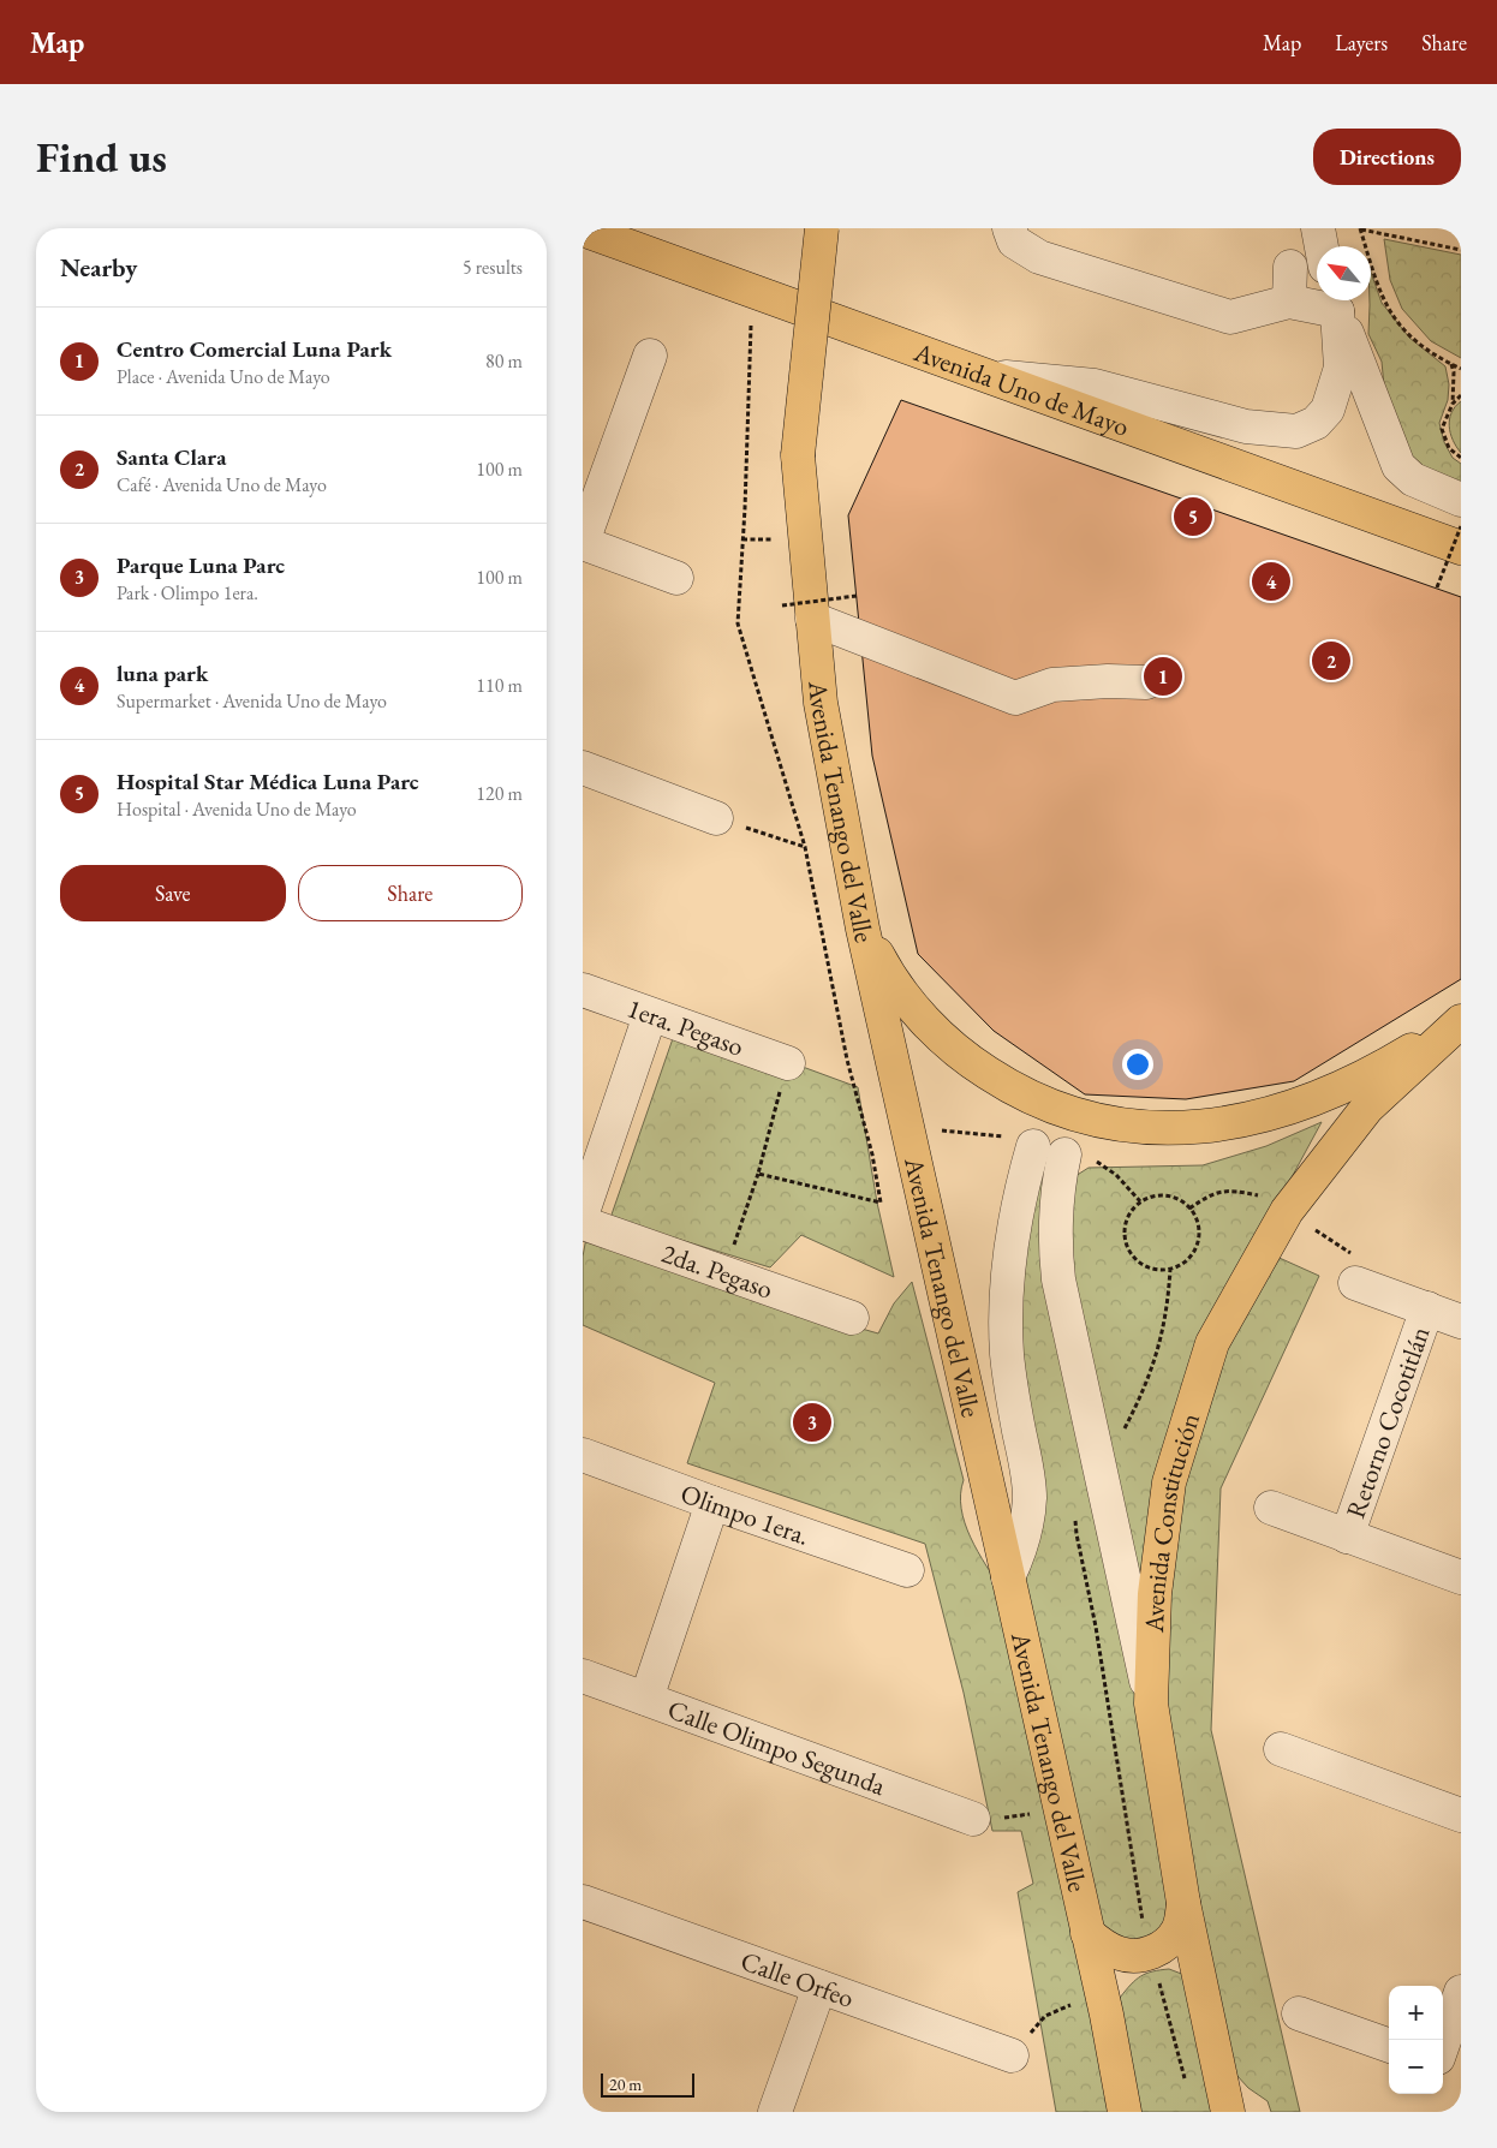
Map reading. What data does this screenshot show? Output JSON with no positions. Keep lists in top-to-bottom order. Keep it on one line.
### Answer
{"streets":{"main road":["Avenida Uno de Mayo","Avenida Tenango del Valle","Avenida Constitución"],"street":["1era. Pegaso","2da. Pegaso","Retorno Cocotitlán","Olimpo 1era.","Calle Olimpo Segunda","Calle Orfeo"]},"scale_bar":"20 m","north":"top left","page":{"header":"Map","nav":["Map","Layers","Share"],"buttons":["Directions",["Save","Share"]],"title":"Find us","heading":["Nearby","5 results"],"list":[{"mark":"1","name":"Centro Comercial Luna Park","note":"Place · Avenida Uno de Mayo","value":"80 m"},{"mark":"2","name":"Santa Clara","note":"Café · Avenida Uno de Mayo","value":"100 m"},{"mark":"3","name":"Parque Luna Parc","note":"Park · Olimpo 1era.","value":"100 m"},{"mark":"4","name":"luna park","note":"Supermarket · Avenida Uno de Mayo","value":"110 m"},{"mark":"5","name":"Hospital Star Médica Luna Parc","note":"Hospital · Avenida Uno de Mayo","value":"120 m"}],"pins":["5","4","2","1","3"],"map_buttons":["+","−"],"scale":"20 m"}}
